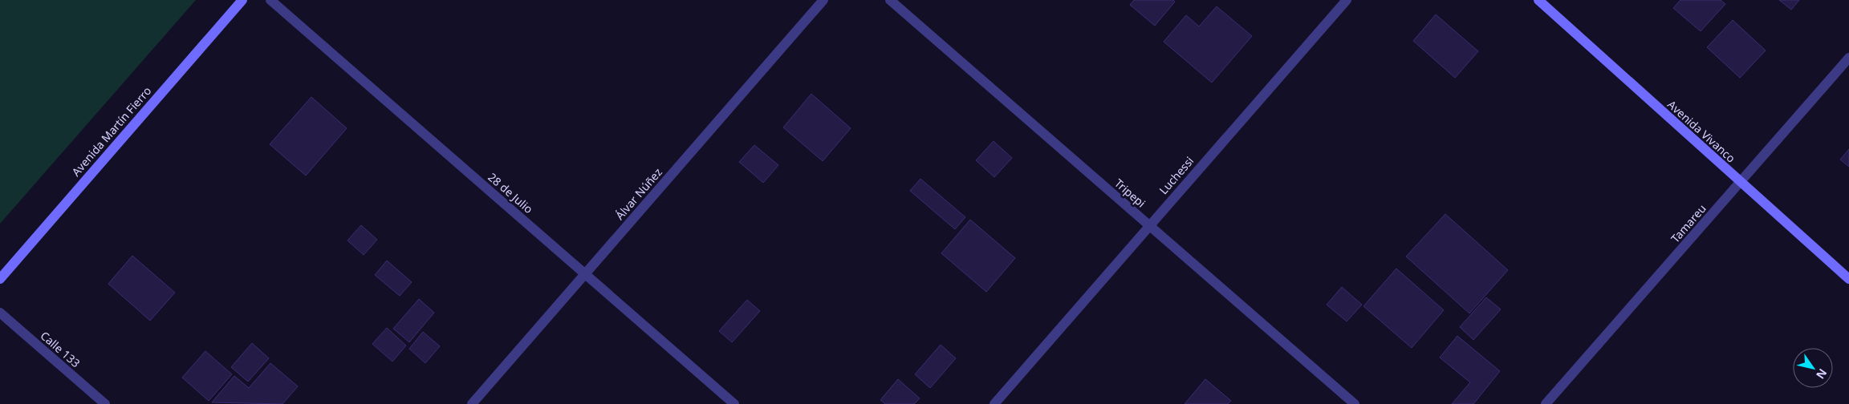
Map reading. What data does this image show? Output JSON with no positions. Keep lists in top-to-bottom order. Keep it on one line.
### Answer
{"streets":{"street":["Avenida Martín Fierro","Avenida Vivanco","Luchessi","28 de Julio","Tripepi","Álvar Núñez","Tamareu","Calle 133"]},"crossings":[["Avenida Vivanco","Tamareu"],["Luchessi","Tripepi"],["28 de Julio","Álvar Núñez"]],"north":"bottom right"}
